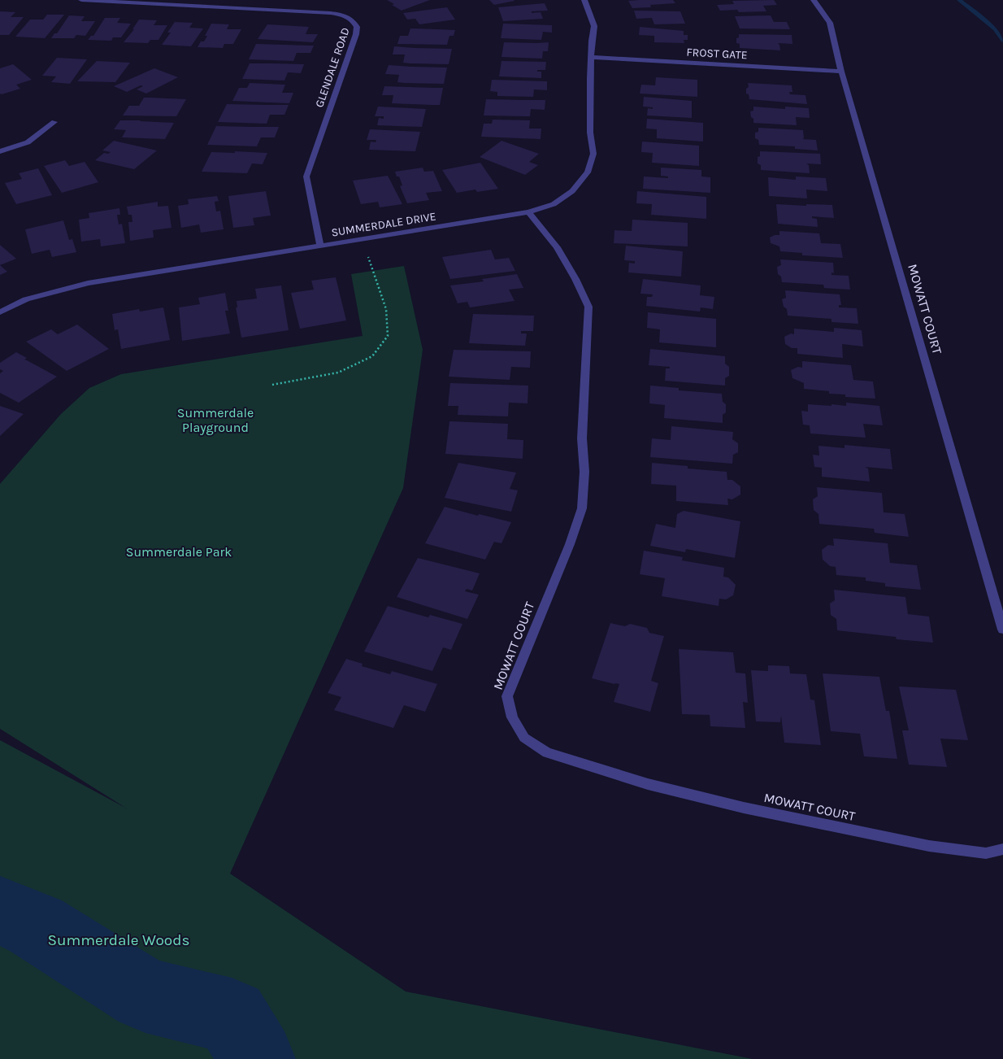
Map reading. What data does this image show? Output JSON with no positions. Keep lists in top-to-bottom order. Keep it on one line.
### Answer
{"streets":{"street":["FROST GATE","GLENDALE ROAD","SUMMERDALE DRIVE","MOWATT COURT"]},"crossings":[["FROST GATE","SUMMERDALE DRIVE"],["FROST GATE","MOWATT COURT"],["GLENDALE ROAD","SUMMERDALE DRIVE"],["SUMMERDALE DRIVE","MOWATT COURT"]],"parks":["Summerdale Playground","Summerdale Park","Summerdale Woods"]}
